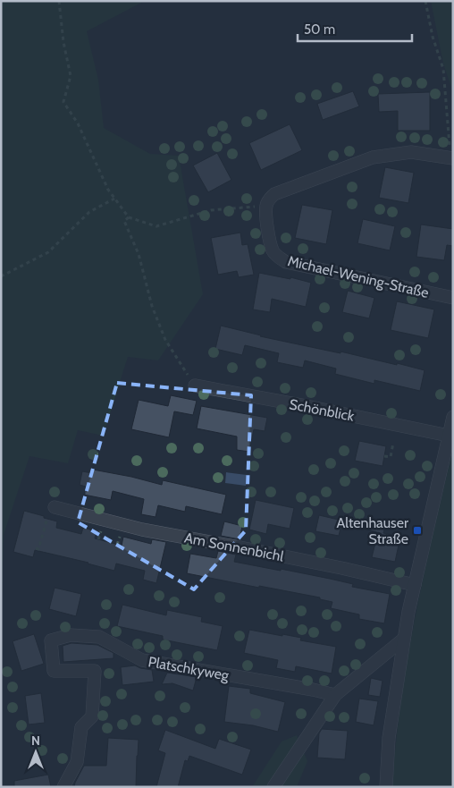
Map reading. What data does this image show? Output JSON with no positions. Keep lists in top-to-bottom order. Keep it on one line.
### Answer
{"streets":{"street":["Michael-Wening-Straße","Schönblick","Am Sonnenbichl","Platschkyweg"]},"places":{"transit":["Altenhauser Straße"]},"scale_bar":"50 m","north":"top"}
